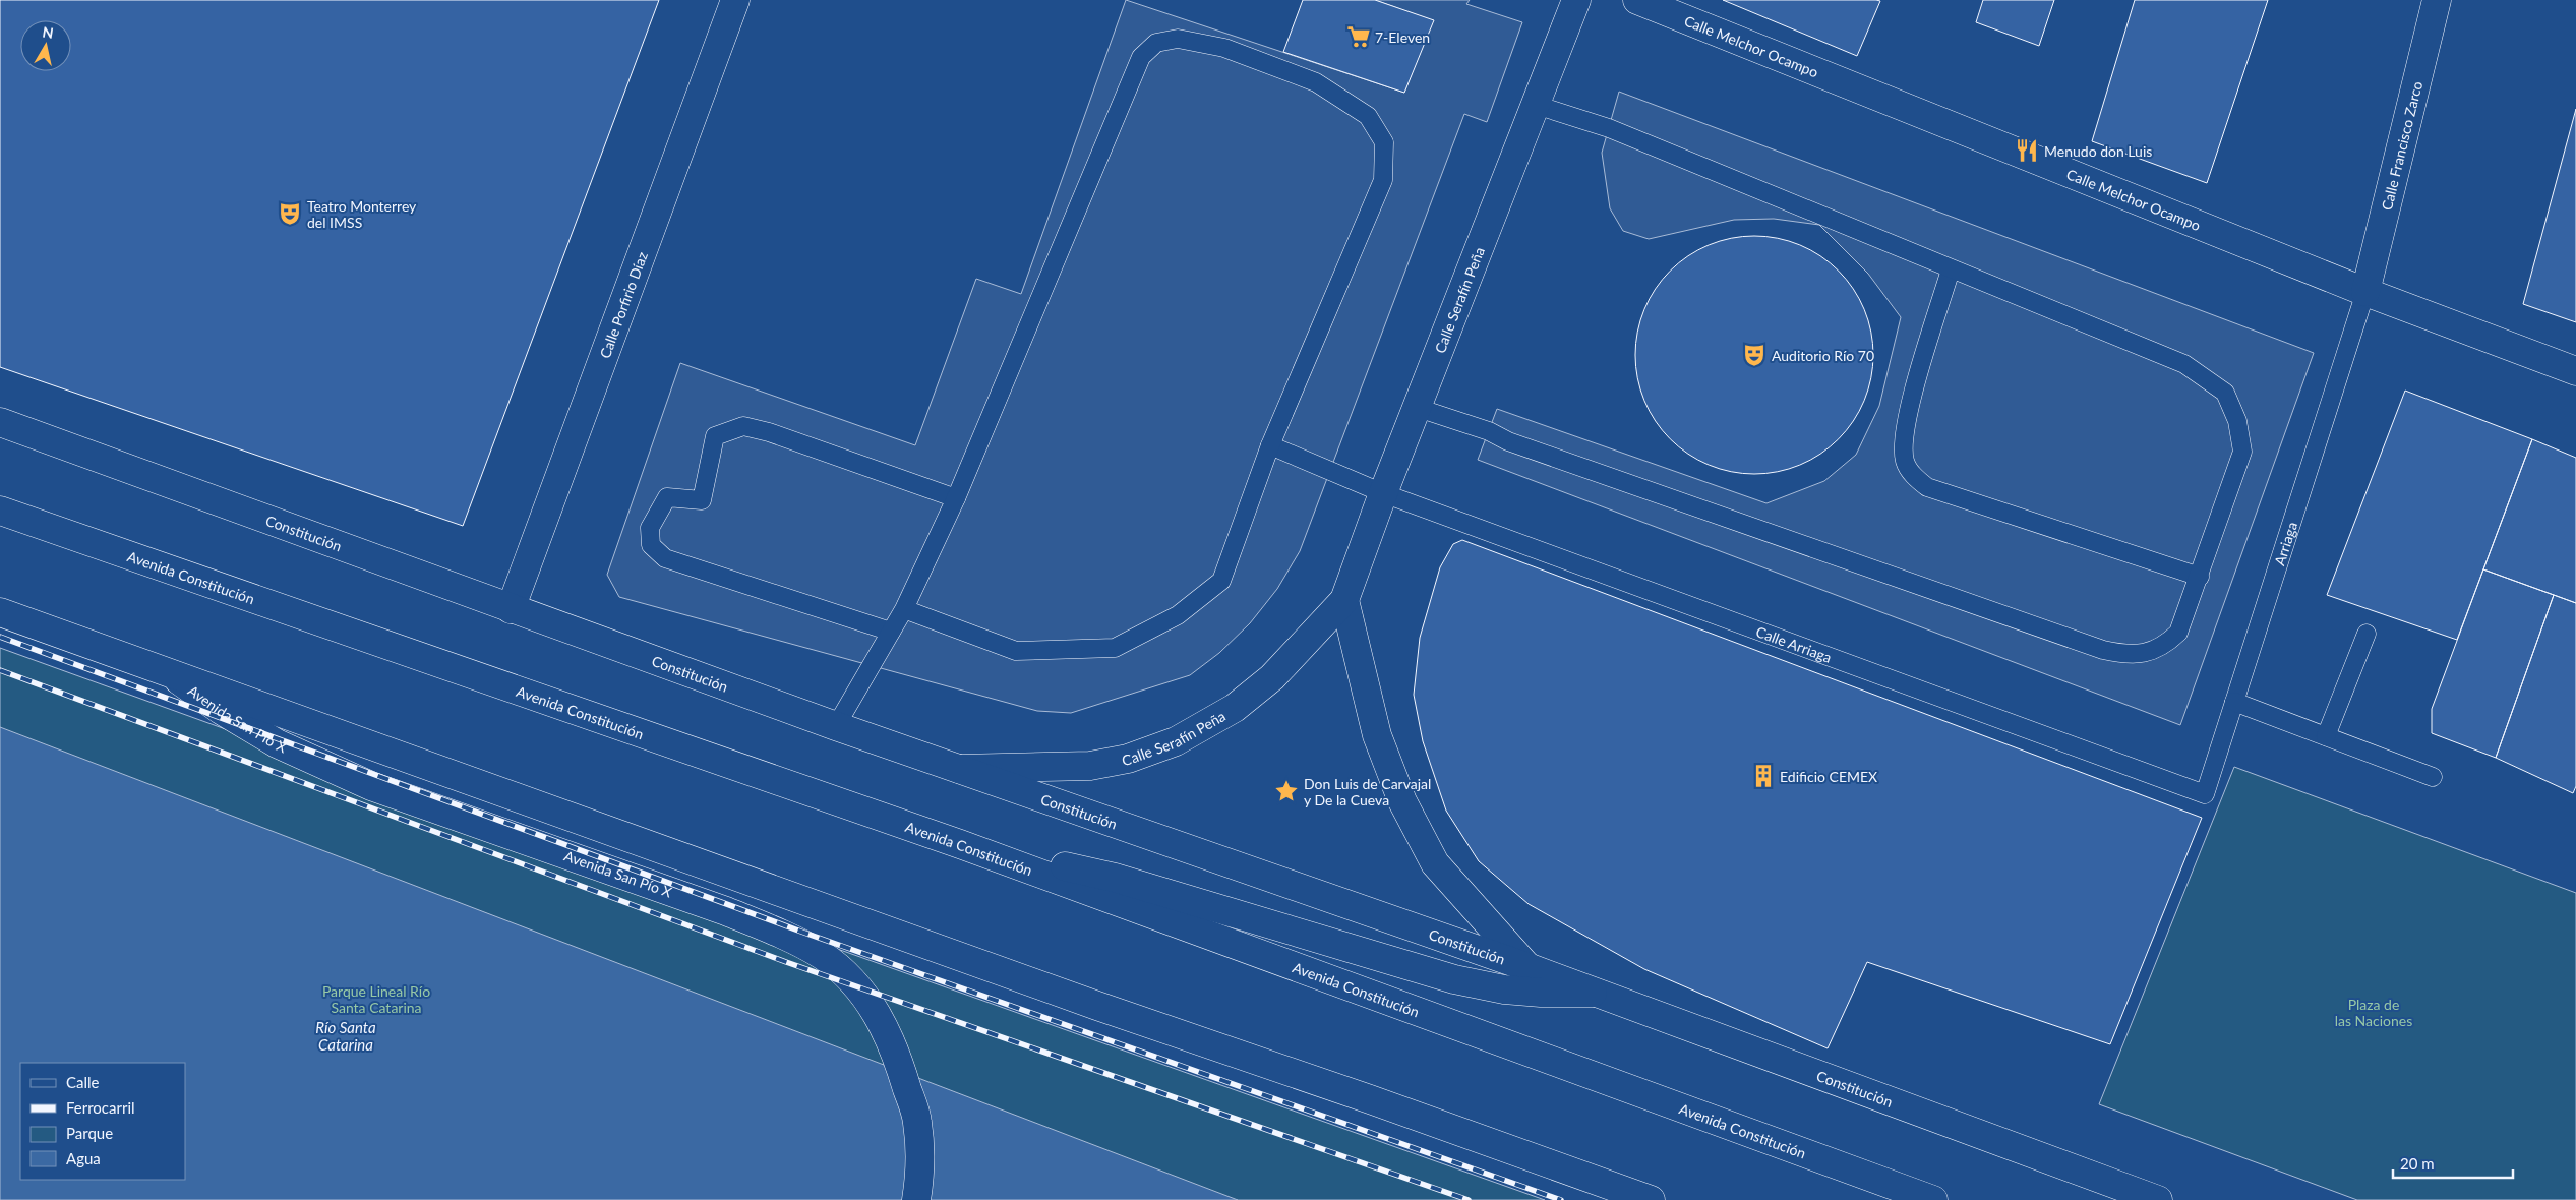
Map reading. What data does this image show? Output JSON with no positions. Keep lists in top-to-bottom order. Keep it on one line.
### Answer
{"streets":{"main road":["Calle Melchor Ocampo","Calle Francisco Zarco","Calle Serafín Peña","Calle Porfirio Díaz","Constitución","Avenida Constitución","Avenida San Pío X"],"lane":["Arriaga","Calle Arriaga"]},"crossings":[["Calle Melchor Ocampo","Calle Francisco Zarco"],["Calle Melchor Ocampo","Arriaga"],["Calle Francisco Zarco","Arriaga"],["Calle Serafín Peña","Constitución"],["Calle Serafín Peña","Calle Arriaga"],["Calle Porfirio Díaz","Constitución"],["Arriaga","Calle Arriaga"]],"water":["Río Santa Catarina"],"parks":["Parque Lineal Río Santa Catarina","Plaza de las Naciones"],"places":{"supermarket":["7-Eleven"],"restaurant":["Menudo don Luis"],"theatre":["Teatro Monterrey del IMSS","Auditorio Río 70"],"building":["Edificio CEMEX"],"place":["Don Luis de Carvajal y De la Cueva"]},"legend":["Calle","Ferrocarril","Parque","Agua"],"scale_bar":"20 m","north":"top"}
